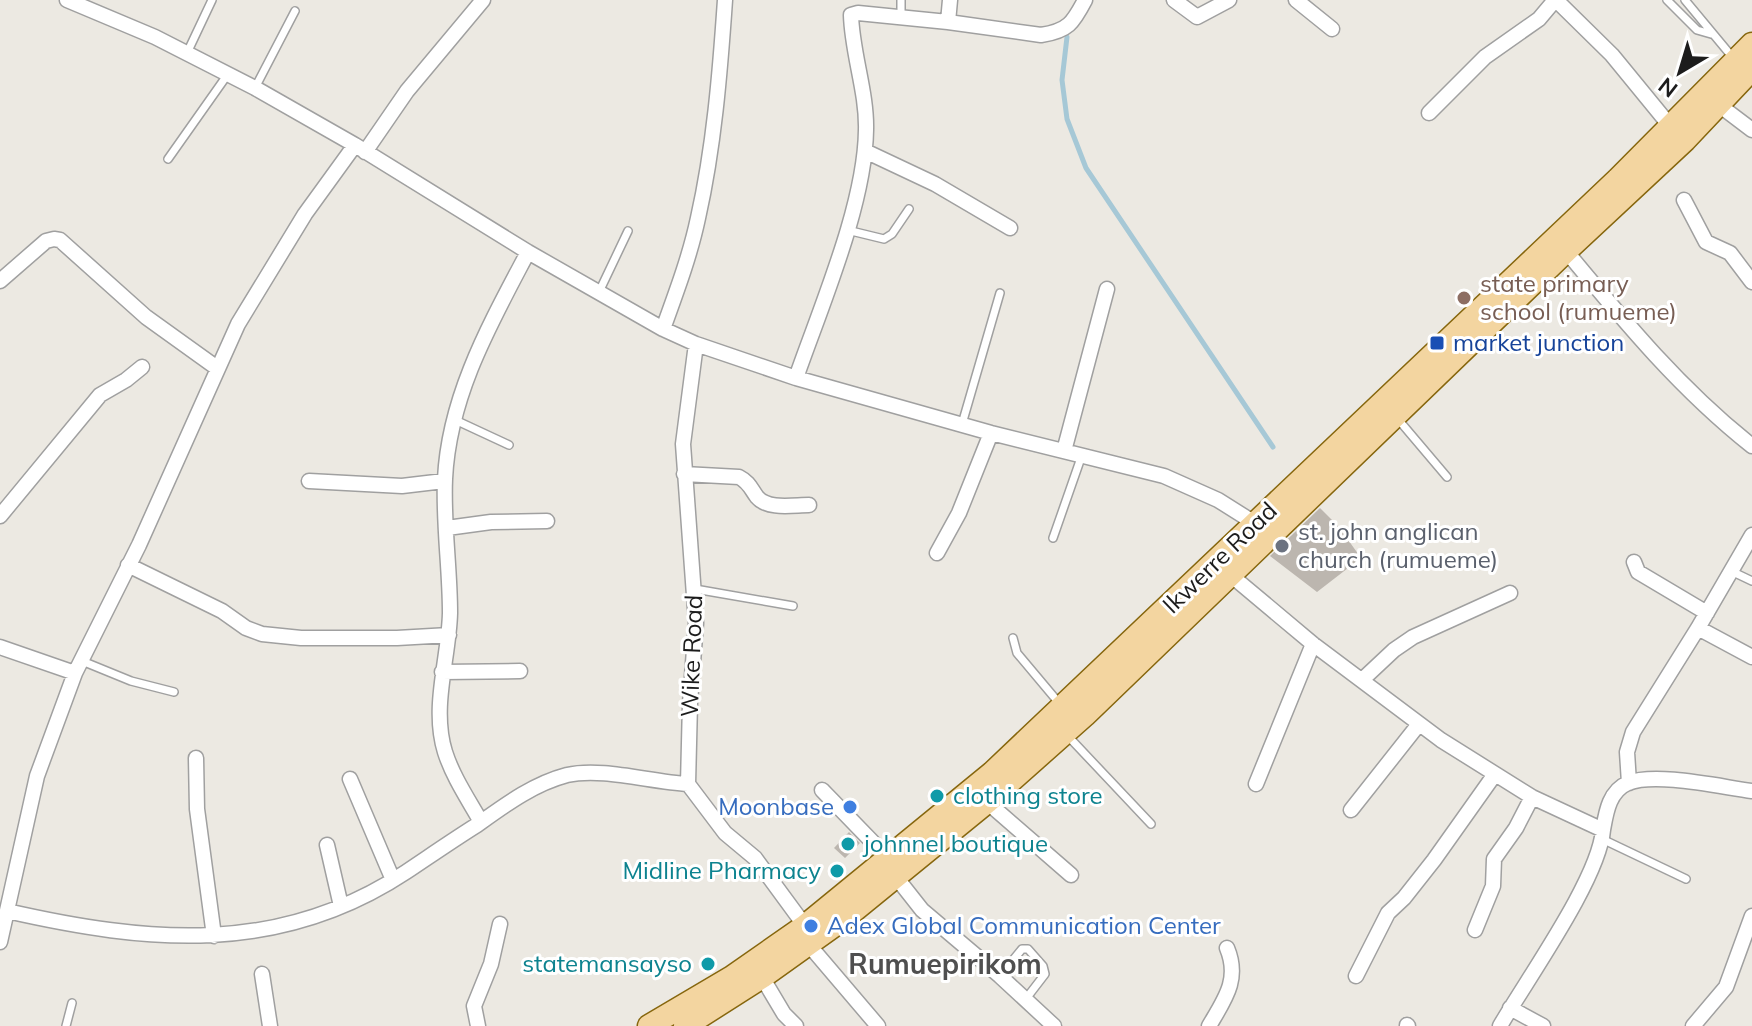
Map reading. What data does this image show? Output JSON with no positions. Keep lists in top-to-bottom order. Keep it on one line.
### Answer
{"streets":{"main road":["Ikwerre Road"],"street":["Wike Road"]},"districts":["Rumuepirikom"],"places":{"other":["state primary school (rumueme)","st. john anglican church (rumueme)","clothing store","Moonbase","johnnel boutique","Midline Pharmacy","Adex Global Communication Center","statemansayso"],"transit":["market junction"]},"north":"bottom left"}
